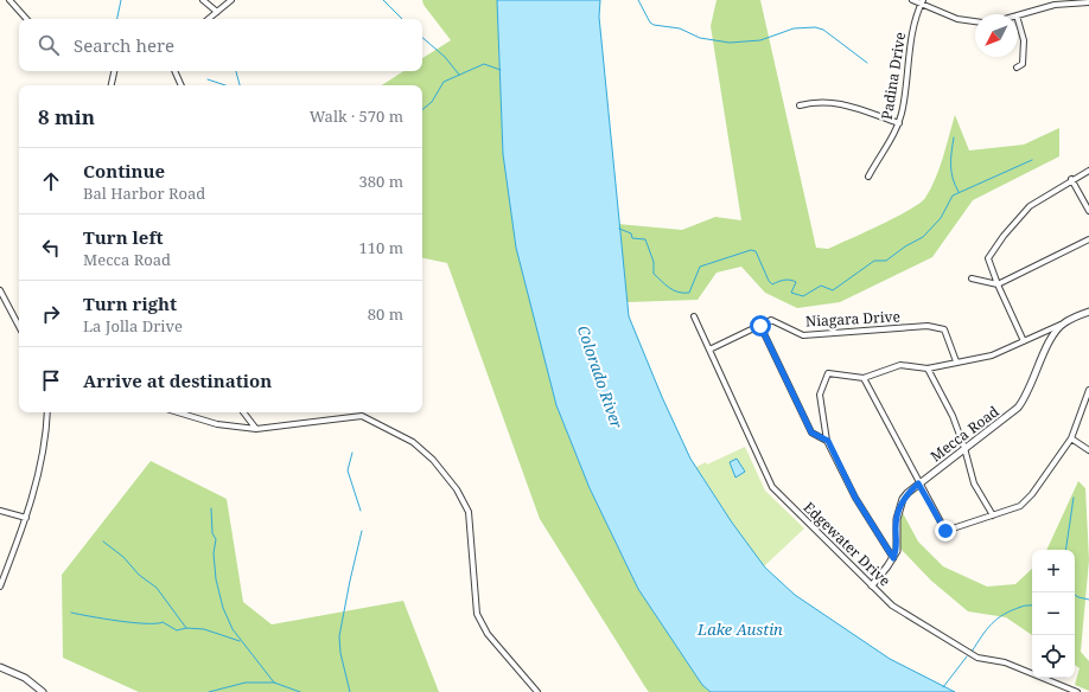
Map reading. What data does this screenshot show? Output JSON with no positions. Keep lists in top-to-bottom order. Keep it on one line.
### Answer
{"streets":{"street":["Padina Drive","Niagara Drive","Mecca Road","Edgewater Drive"]},"crossings":[["Niagara Drive","Edgewater Drive"],["Mecca Road","Edgewater Drive"]],"water":["Colorado River","Lake Austin"],"north":"bottom left","page":{"search":"Search here","heading":["8 min","Walk · 570 m"],"list":[["Continue","Bal Harbor Road","380 m"],["Turn left","Mecca Road","110 m"],["Turn right","La Jolla Drive","80 m"],"Arrive at destination"],"map_buttons":["+","−"]}}
